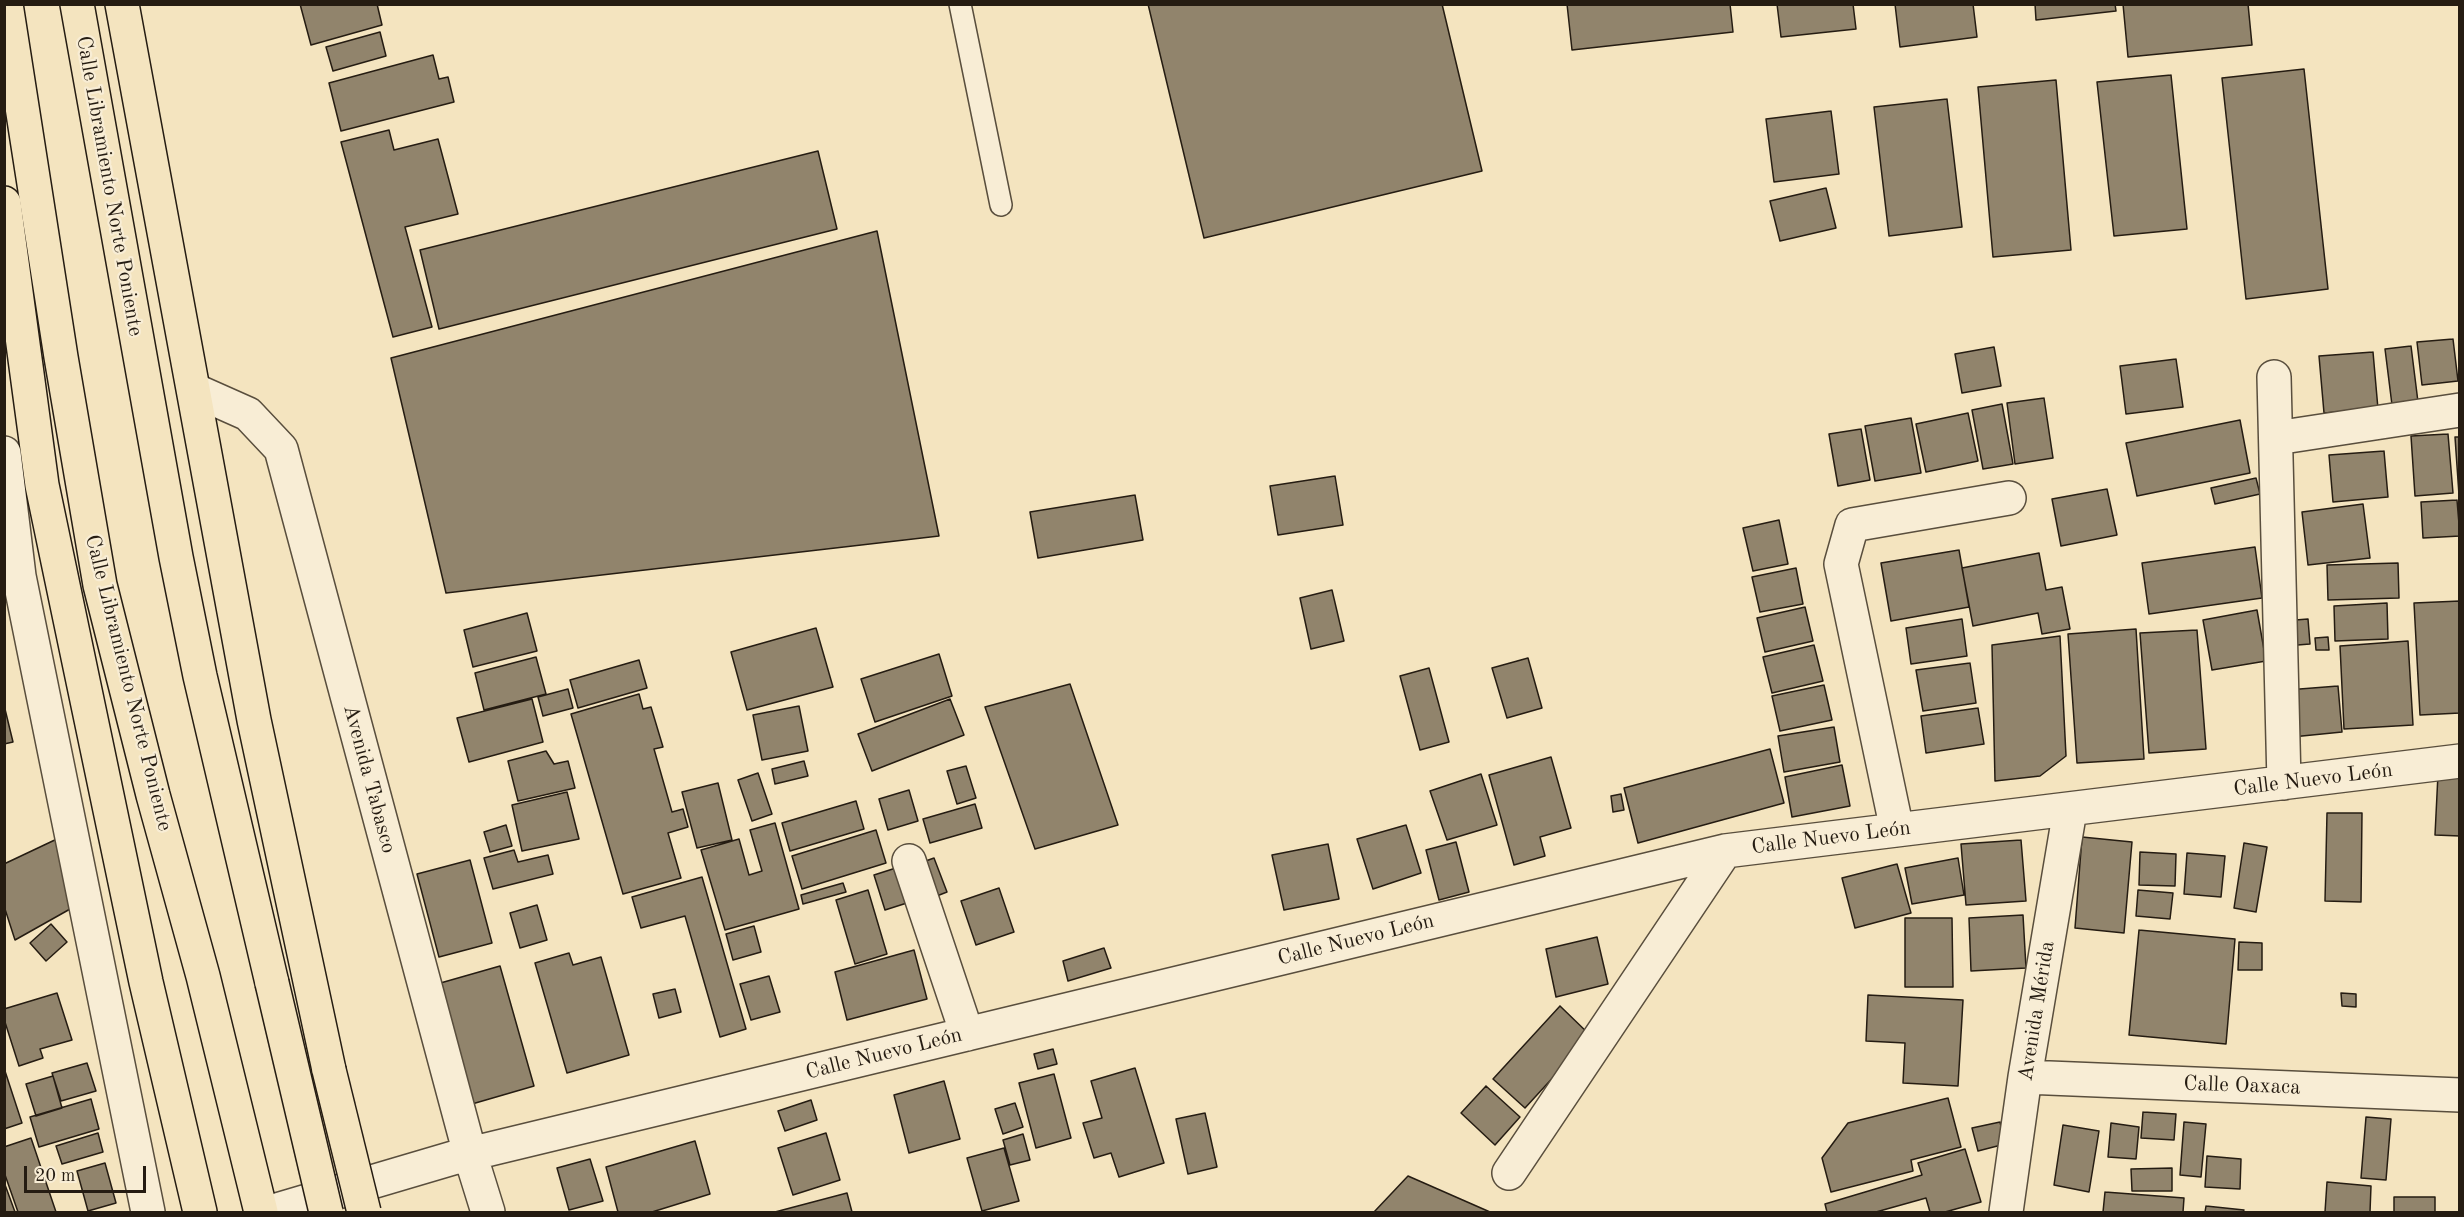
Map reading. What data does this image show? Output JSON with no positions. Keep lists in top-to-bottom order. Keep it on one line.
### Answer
{"streets":{"main road":["Calle Libramiento Norte Poniente"],"street":["Avenida Tabasco","Calle Nuevo León","Avenida Mérida","Calle Oaxaca"]},"crossings":[["Avenida Tabasco","Calle Nuevo León"],["Calle Nuevo León","Avenida Mérida"],["Avenida Mérida","Calle Oaxaca"]],"scale_bar":"20 m"}
